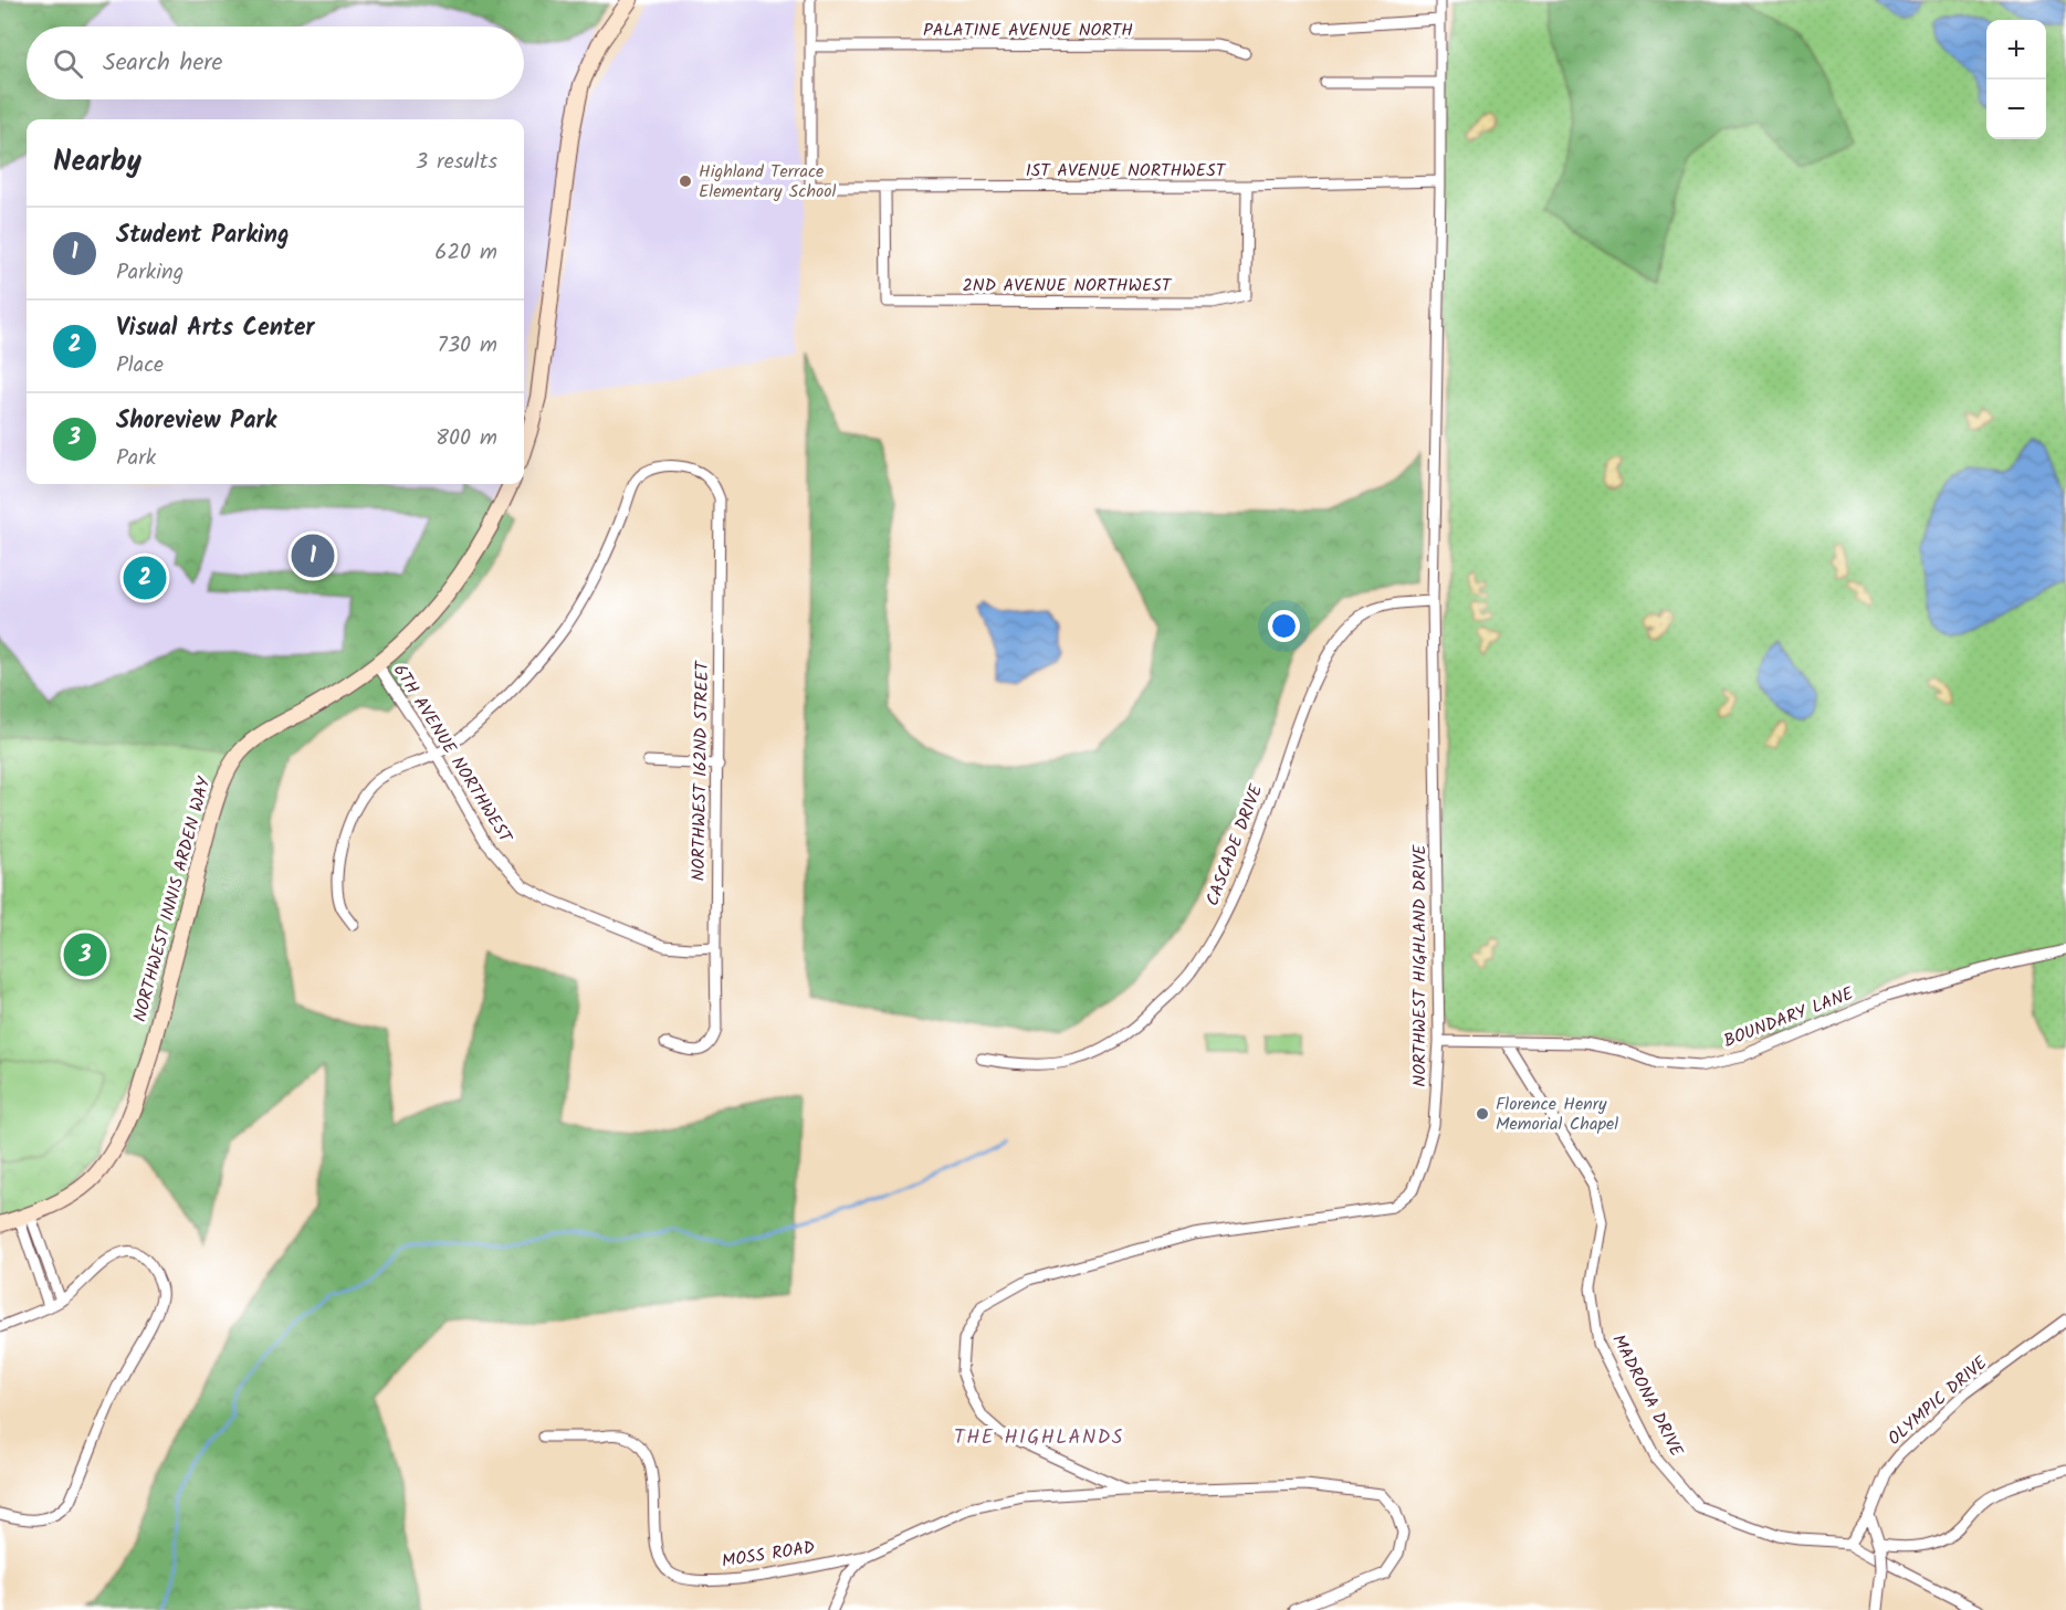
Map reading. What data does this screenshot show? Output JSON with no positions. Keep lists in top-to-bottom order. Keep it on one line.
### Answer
{"streets":{"street":["PALATINE AVENUE NORTH","1ST AVENUE NORTHWEST","2ND AVENUE NORTHWEST","6TH AVENUE NORTHWEST","NORTHWEST 162ND STREET","CASCADE DRIVE","NORTHWEST INNIS ARDEN WAY","NORTHWEST HIGHLAND DRIVE","BOUNDARY LANE","MADRONA DRIVE","OLYMPIC DRIVE","MOSS ROAD"]},"crossings":[["PALATINE AVENUE NORTH","1ST AVENUE NORTHWEST"],["1ST AVENUE NORTHWEST","2ND AVENUE NORTHWEST"],["1ST AVENUE NORTHWEST","NORTHWEST HIGHLAND DRIVE"],["6TH AVENUE NORTHWEST","NORTHWEST 162ND STREET"],["6TH AVENUE NORTHWEST","NORTHWEST INNIS ARDEN WAY"],["CASCADE DRIVE","NORTHWEST HIGHLAND DRIVE"],["NORTHWEST HIGHLAND DRIVE","BOUNDARY LANE"],["BOUNDARY LANE","MADRONA DRIVE"]],"districts":["THE HIGHLANDS"],"places":["Highland Terrace Elementary School","Florence Henry Memorial Chapel"],"page":{"map_buttons":["+","−"],"search":"Search here","heading":["Nearby","3 results"],"list":[{"mark":"1","name":"Student Parking","note":"Parking","value":"620 m"},{"mark":"2","name":"Visual Arts Center","note":"Place","value":"730 m"},{"mark":"3","name":"Shoreview Park","note":"Park","value":"800 m"}],"pins":["1","2","3"]}}
